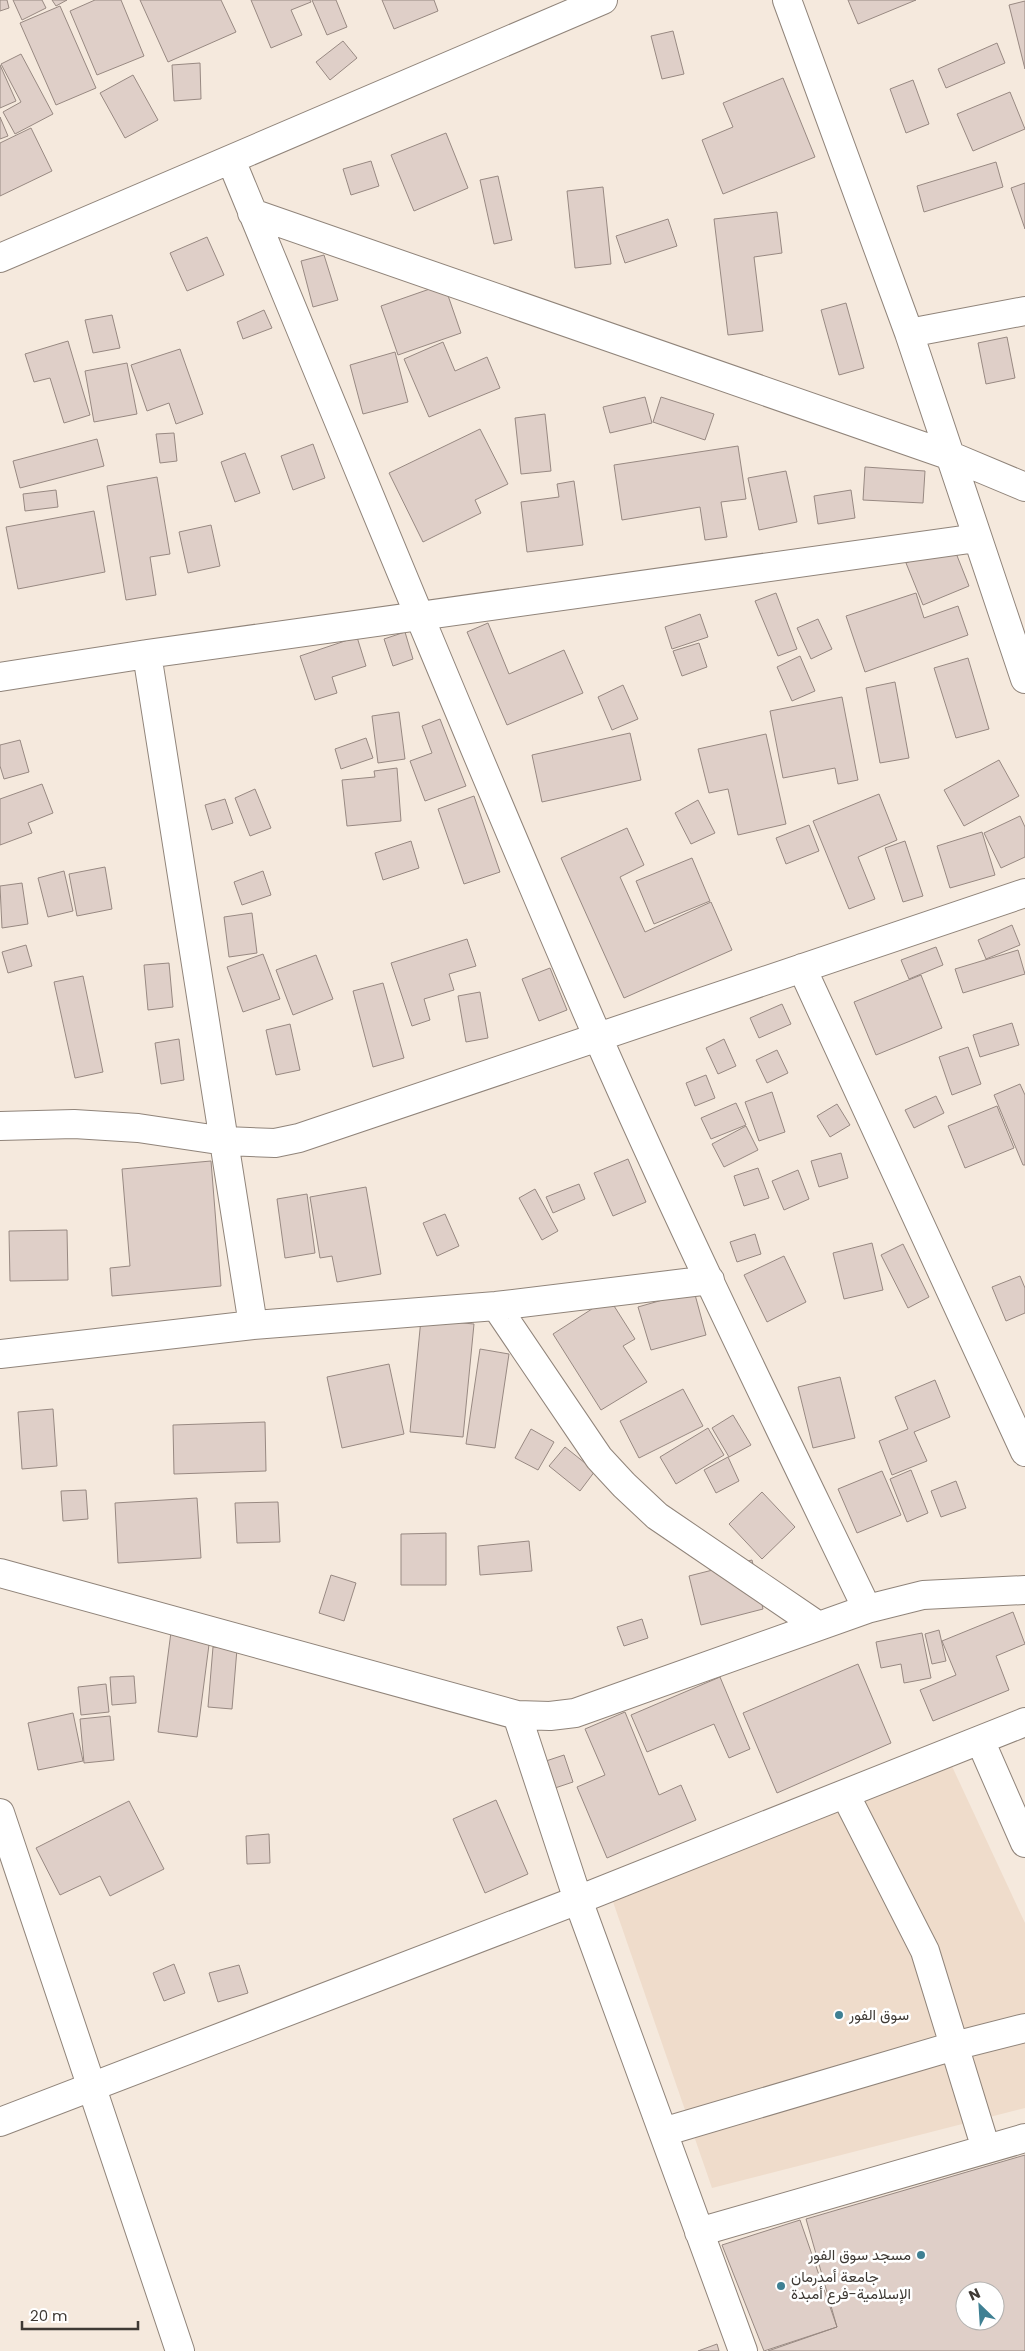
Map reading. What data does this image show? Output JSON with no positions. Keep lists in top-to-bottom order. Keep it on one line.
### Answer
{"places":["سوق الفور","مسجد سوق الفور","جامعة أمدرمان الإسلامية-فرع أمبدة"],"scale_bar":"20 m","north":"top left"}
